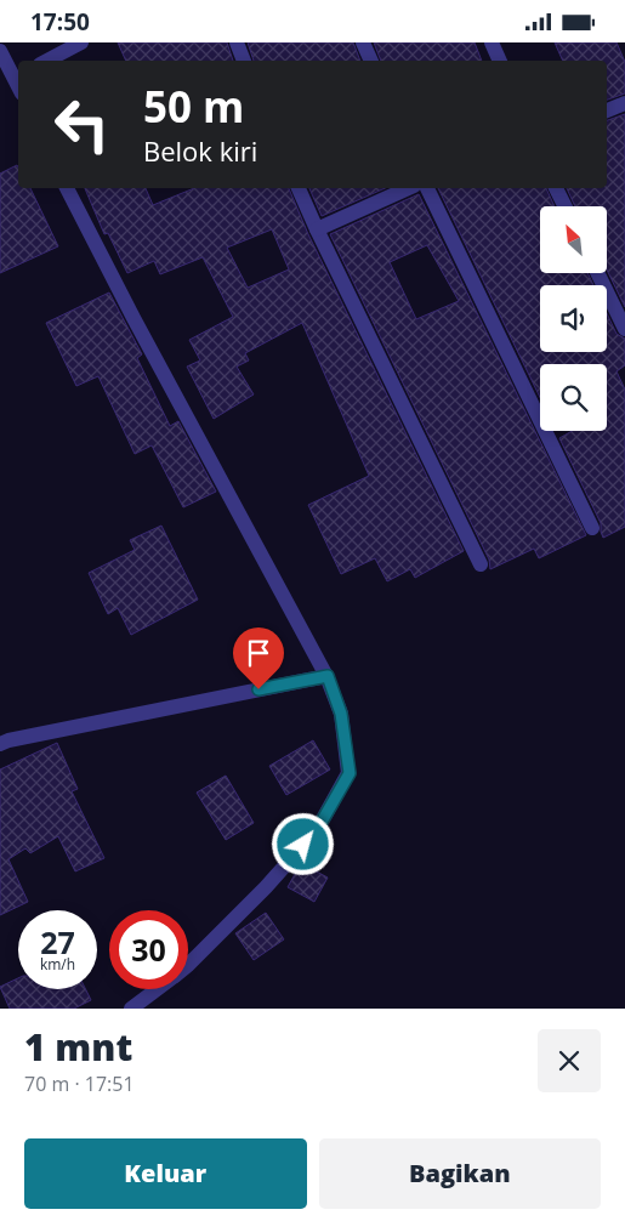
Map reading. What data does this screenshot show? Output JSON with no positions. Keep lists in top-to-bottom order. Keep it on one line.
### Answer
{"north":"top left","page":{"status":"17:50","turn":["50 m","Belok kiri"],"speed":"27 km/h","limit":"30","heading":["1 mnt","70 m · 17:51"],"buttons":["Keluar","Bagikan"]}}
